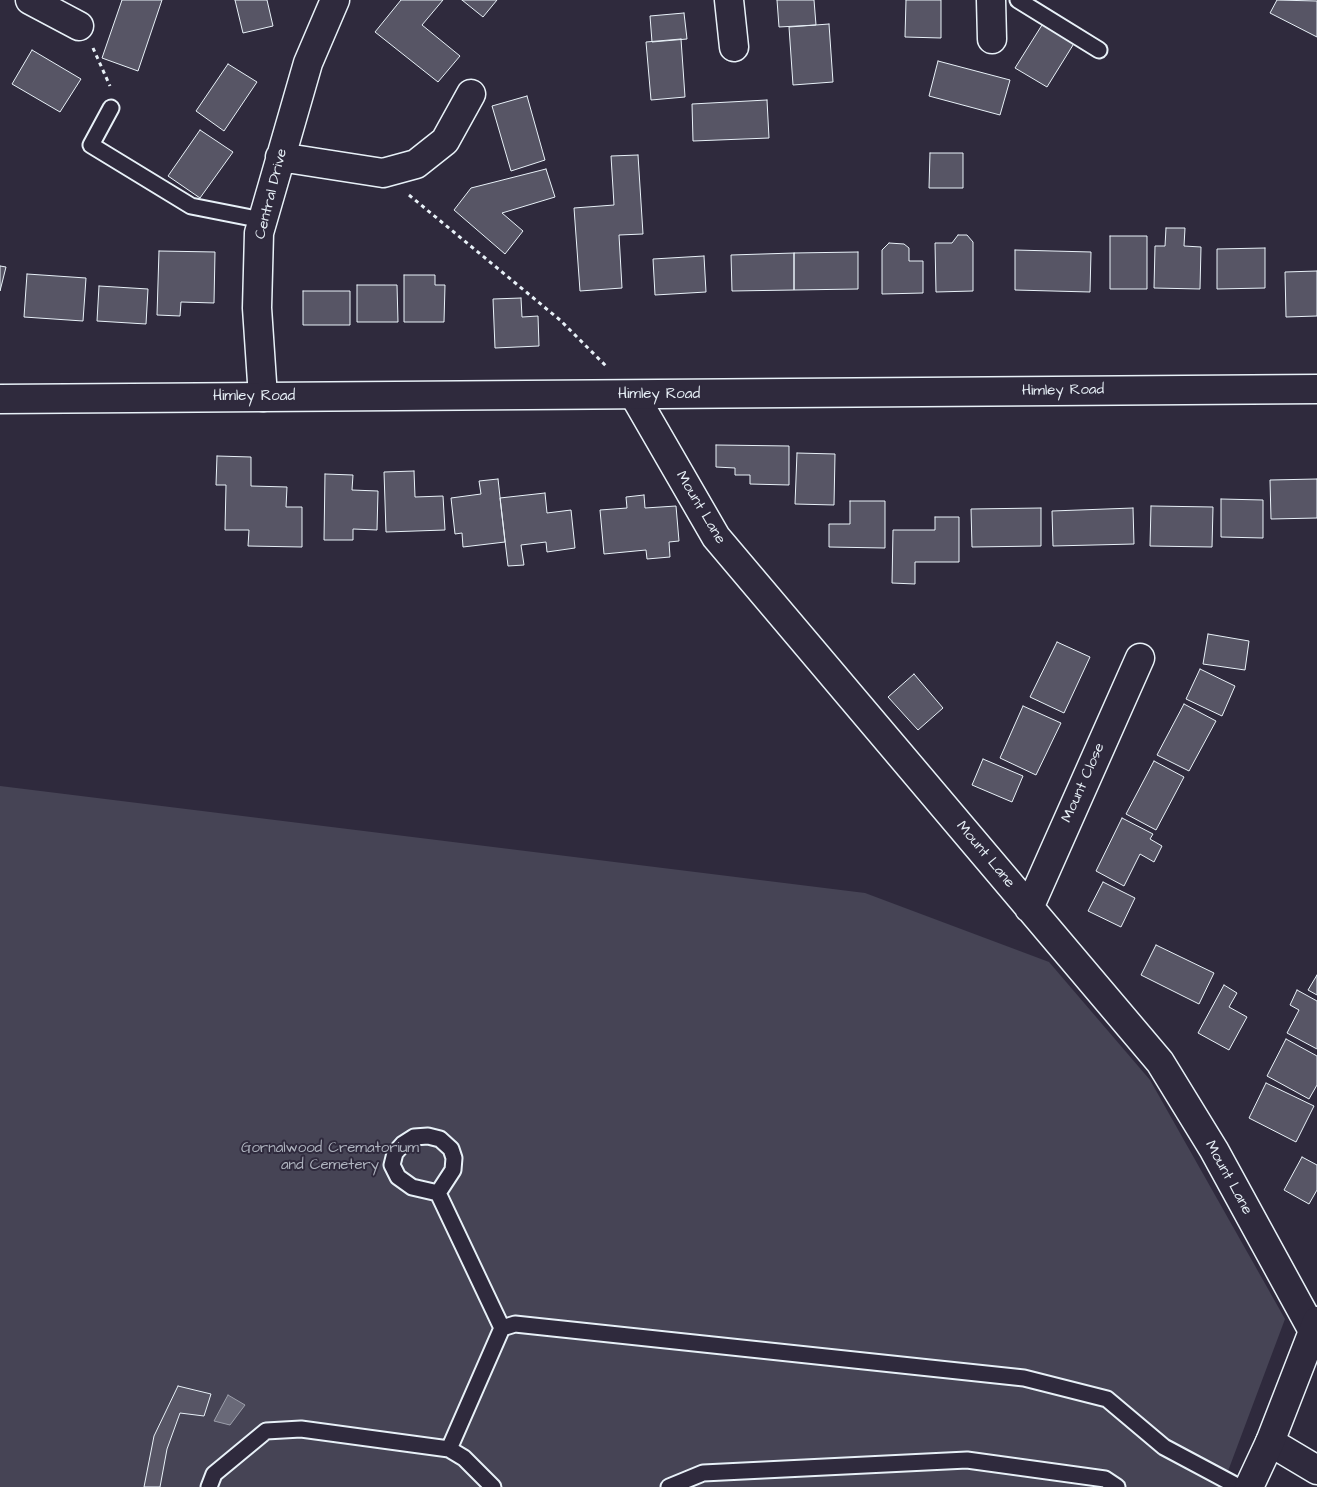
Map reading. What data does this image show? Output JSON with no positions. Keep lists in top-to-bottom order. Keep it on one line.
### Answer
{"streets":{"street":["Central Drive","Himley Road","Mount Lane","Mount Close"]},"crossings":[["Central Drive","Himley Road"],["Himley Road","Mount Lane"],["Mount Lane","Mount Close"]],"parks":["Gornalwood Crematorium and Cemetery"]}
